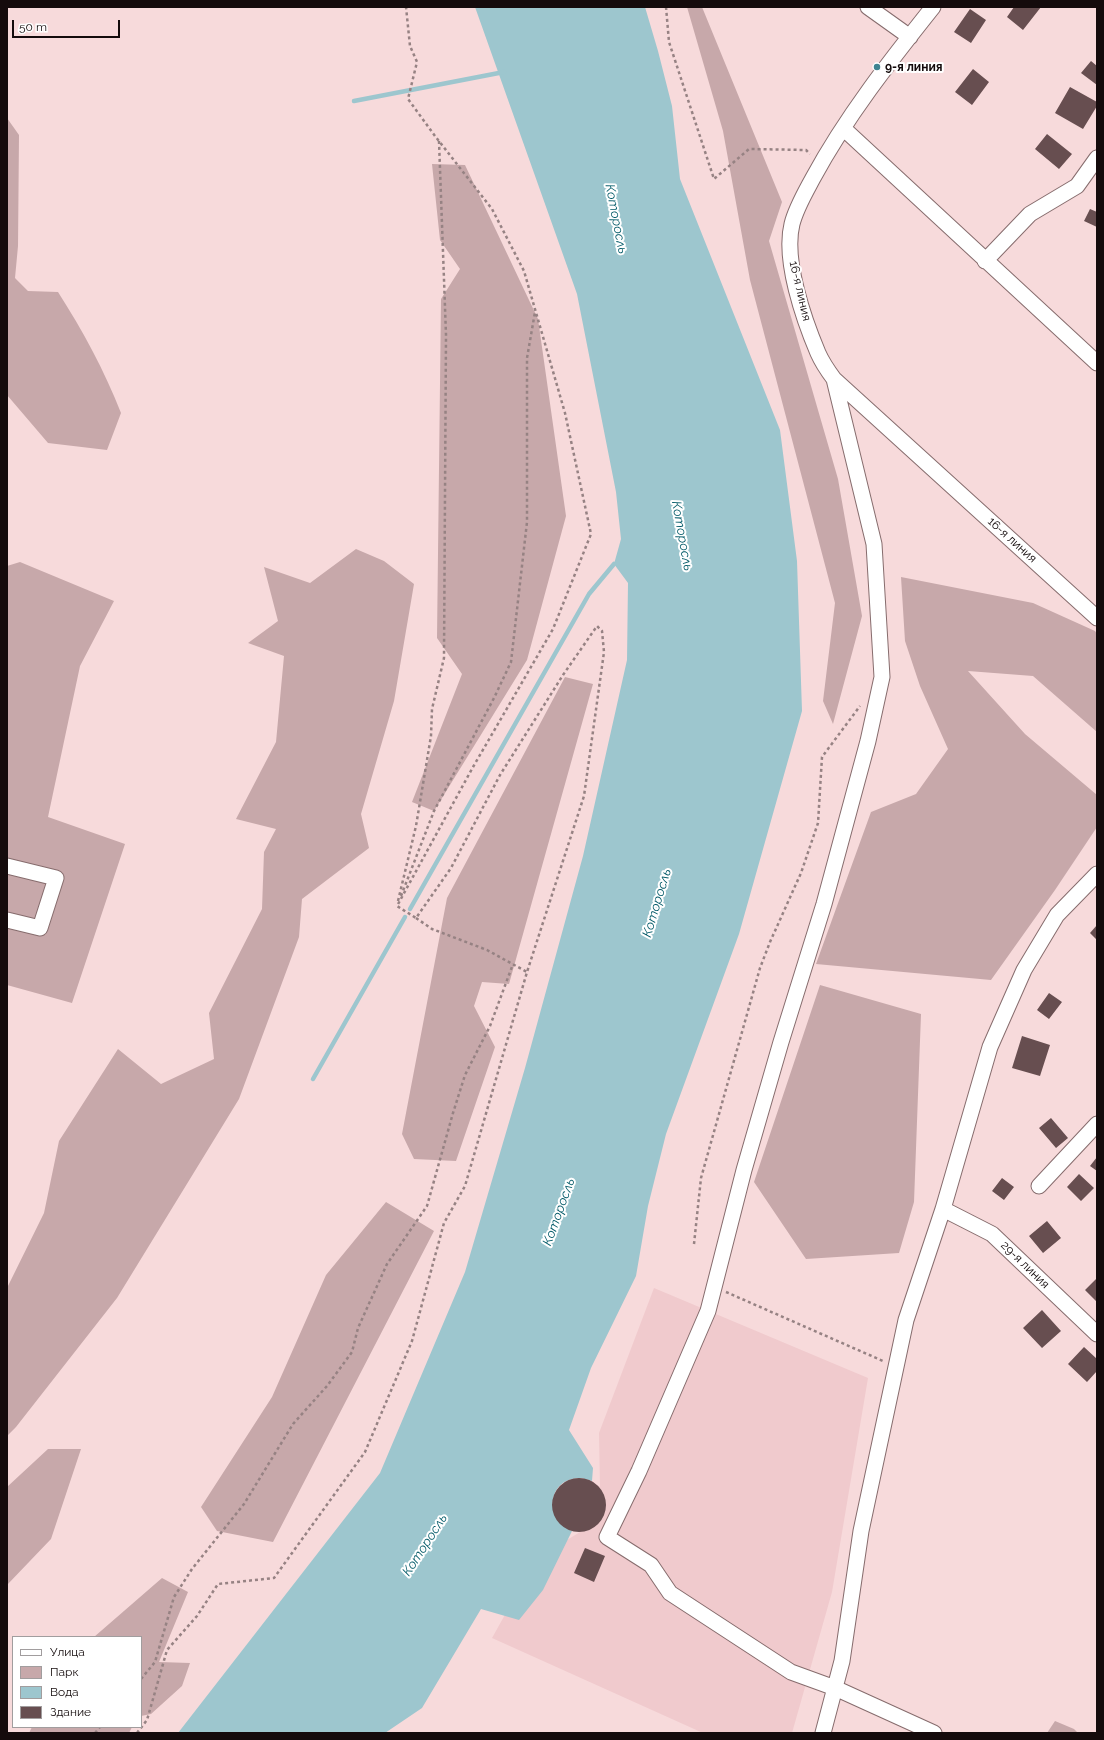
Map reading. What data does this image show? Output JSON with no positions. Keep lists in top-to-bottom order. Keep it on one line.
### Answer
{"streets":{"street":["16-я линия","29-я линия"]},"water":["Которосль"],"places":["9-я линия"],"legend":["Улица","Парк","Вода","Здание"],"scale_bar":"50 m"}
